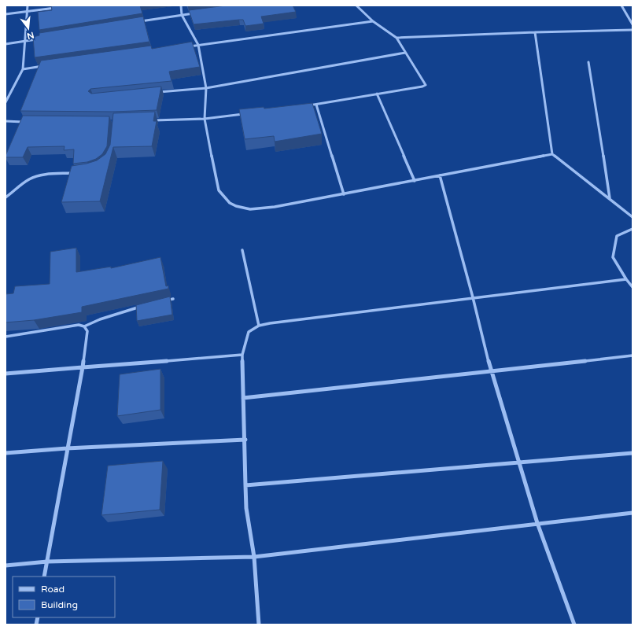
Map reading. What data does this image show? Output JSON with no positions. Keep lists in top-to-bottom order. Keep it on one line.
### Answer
{"legend":["Road","Building"],"north":"bottom"}
